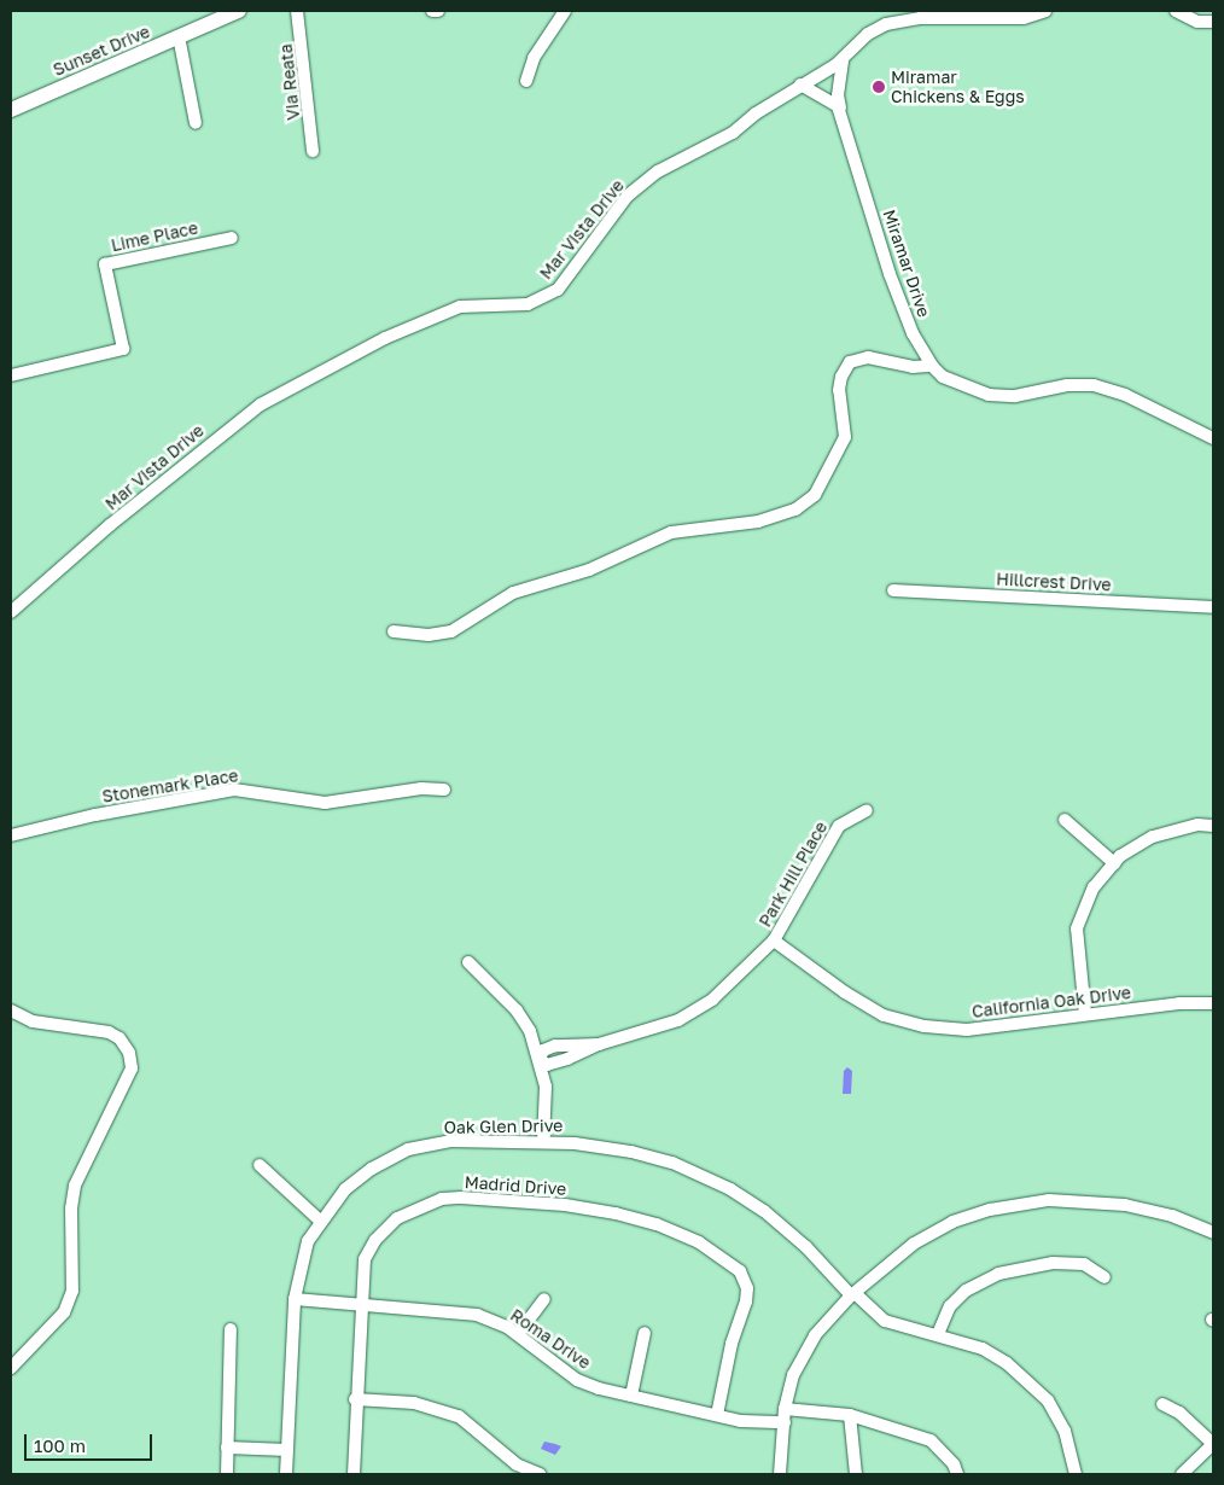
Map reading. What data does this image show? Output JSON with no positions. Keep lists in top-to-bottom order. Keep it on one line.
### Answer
{"streets":{"main road":["Sunset Drive"],"street":["Via Reata","Mar Vista Drive","Lime Place","Miramar Drive","Hillcrest Drive","Stonemark Place","Park Hill Place","California Oak Drive","Oak Glen Drive","Madrid Drive","Roma Drive"]},"crossings":[["Mar Vista Drive","Miramar Drive"],["Park Hill Place","California Oak Drive"],["Oak Glen Drive","Roma Drive"],["Madrid Drive","Roma Drive"]],"places":["Miramar Chickens & Eggs"],"scale_bar":"100 m"}
